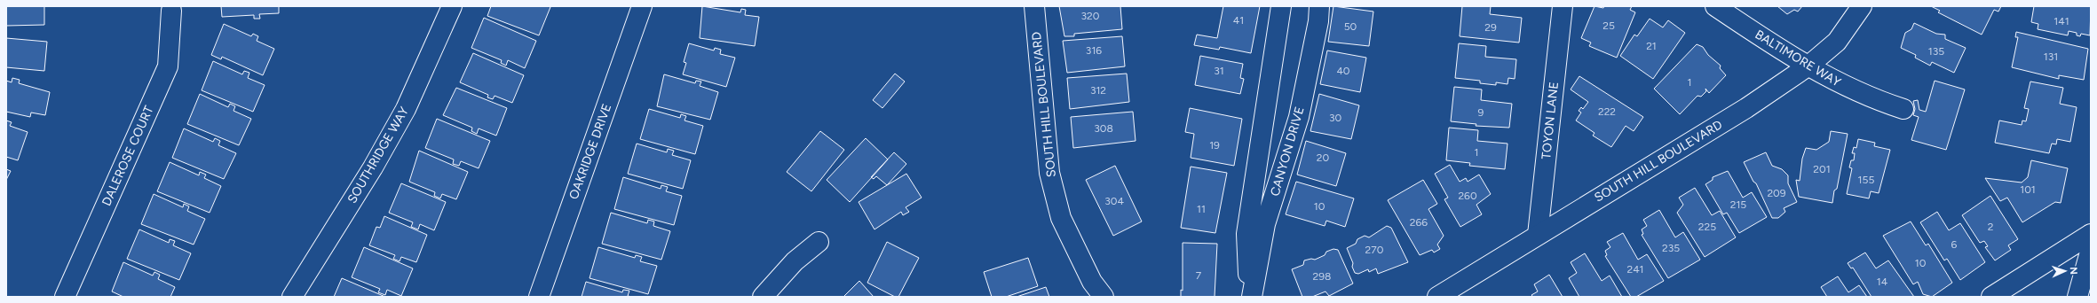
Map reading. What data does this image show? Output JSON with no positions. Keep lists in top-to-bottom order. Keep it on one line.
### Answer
{"streets":{"street":["BALTIMORE WAY","SOUTH HILL BOULEVARD","TOYON LANE","OAKRIDGE DRIVE","CANYON DRIVE","SOUTHRIDGE WAY","DALEROSE COURT"]},"crossings":[["BALTIMORE WAY","SOUTH HILL BOULEVARD"],["SOUTH HILL BOULEVARD","TOYON LANE"]],"house_numbers":["320","41","141","25","50","29","21","316","135","131","31","40","1","312","222","9","30","308","19","1","20","201","155","101","209","260","304","215","10","11","266","225","2","6","235","270","10","241","7","298","14"],"north":"right"}
